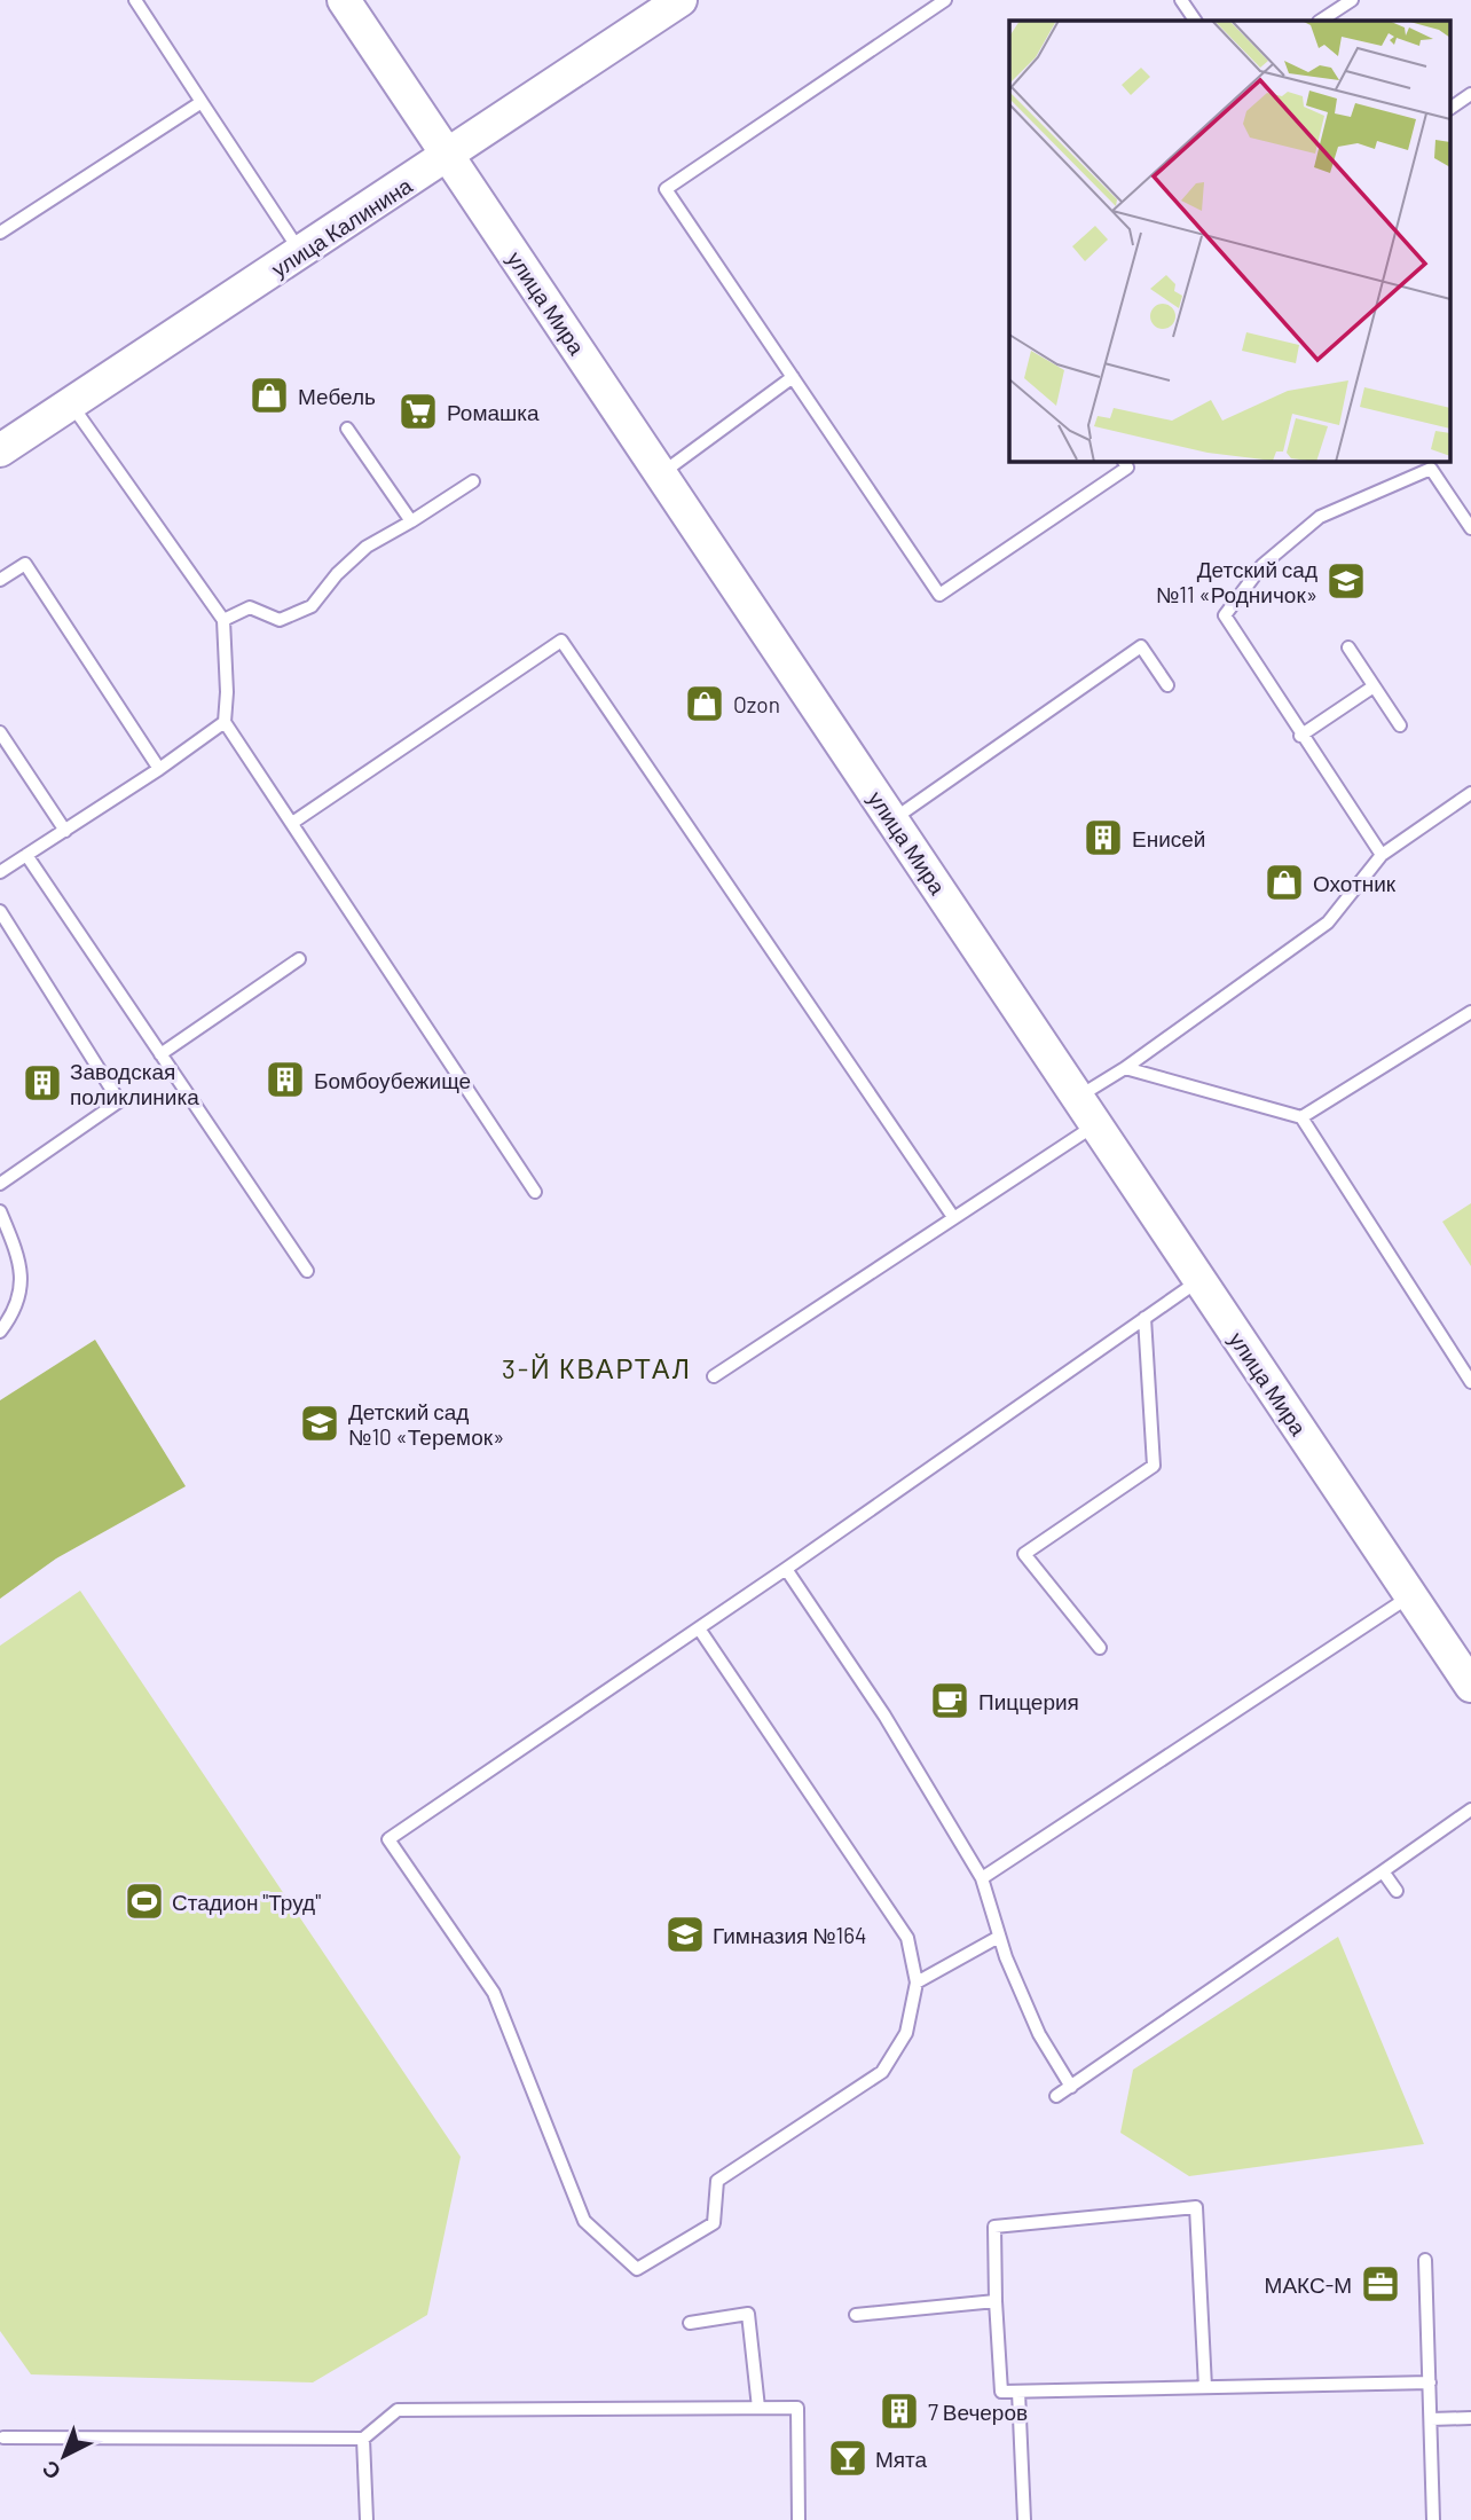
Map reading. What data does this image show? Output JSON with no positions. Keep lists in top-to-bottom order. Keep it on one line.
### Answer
{"streets":{"street":["улица Калинина","улица Мира"]},"crossings":[["улица Калинина","улица Мира"]],"districts":["3-Й КВАРТАЛ"],"places":{"shop":["Мебель","Ozon","Охотник"],"supermarket":["Ромашка"],"school or university":["Детский сад №11 «Родничок»","Детский сад №10 «Теремок»","Гимназия №164"],"building":["Енисей","Бомбоубежище","Заводская поликлиника","7 Вечеров"],"cafe":["Пиццерия"],"sports":["Стадион \"Труд\""],"office":["МАКС-М"],"bar":["Мята"]},"north":"bottom left"}
